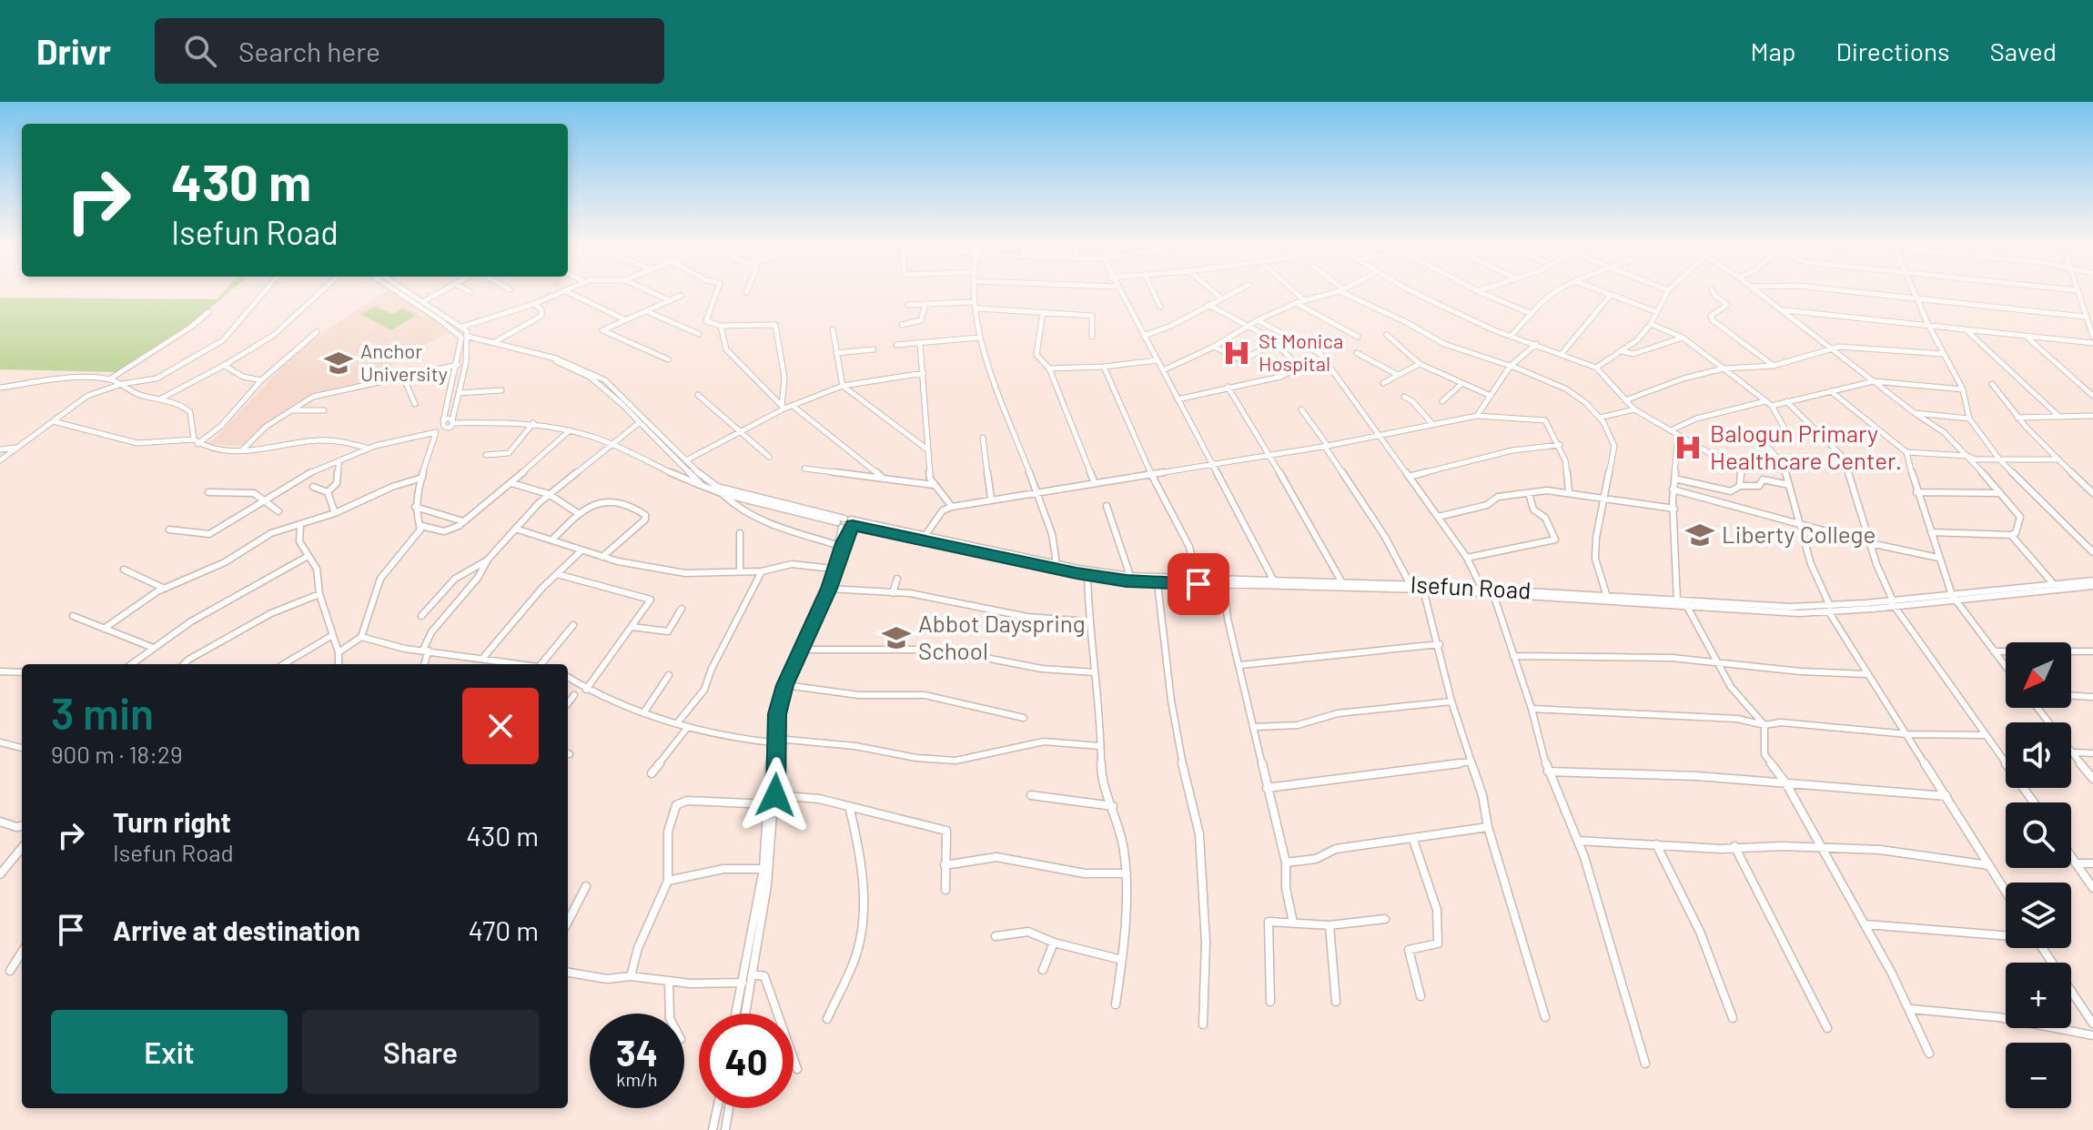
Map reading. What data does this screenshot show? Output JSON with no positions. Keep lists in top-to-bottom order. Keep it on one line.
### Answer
{"streets":{"street":["Isefun Road"]},"places":{"hospital":["St Monica Hospital","Balogun Primary Healthcare Center."],"school or university":["Anchor University","Liberty College","Abbot Dayspring School"]},"north":"bottom left","page":{"header":"Drivr","search":"Search here","nav":["Map","Directions","Saved"],"turn":["430 m","Isefun Road"],"map_buttons":["+","−"],"heading":["3 min","900 m · 18:29"],"list":[{"name":"Turn right","note":"Isefun Road","value":"430 m"},{"name":"Arrive at destination","value":"470 m"}],"buttons":["Exit","Share"],"speed":"34 km/h","limit":"40"}}
